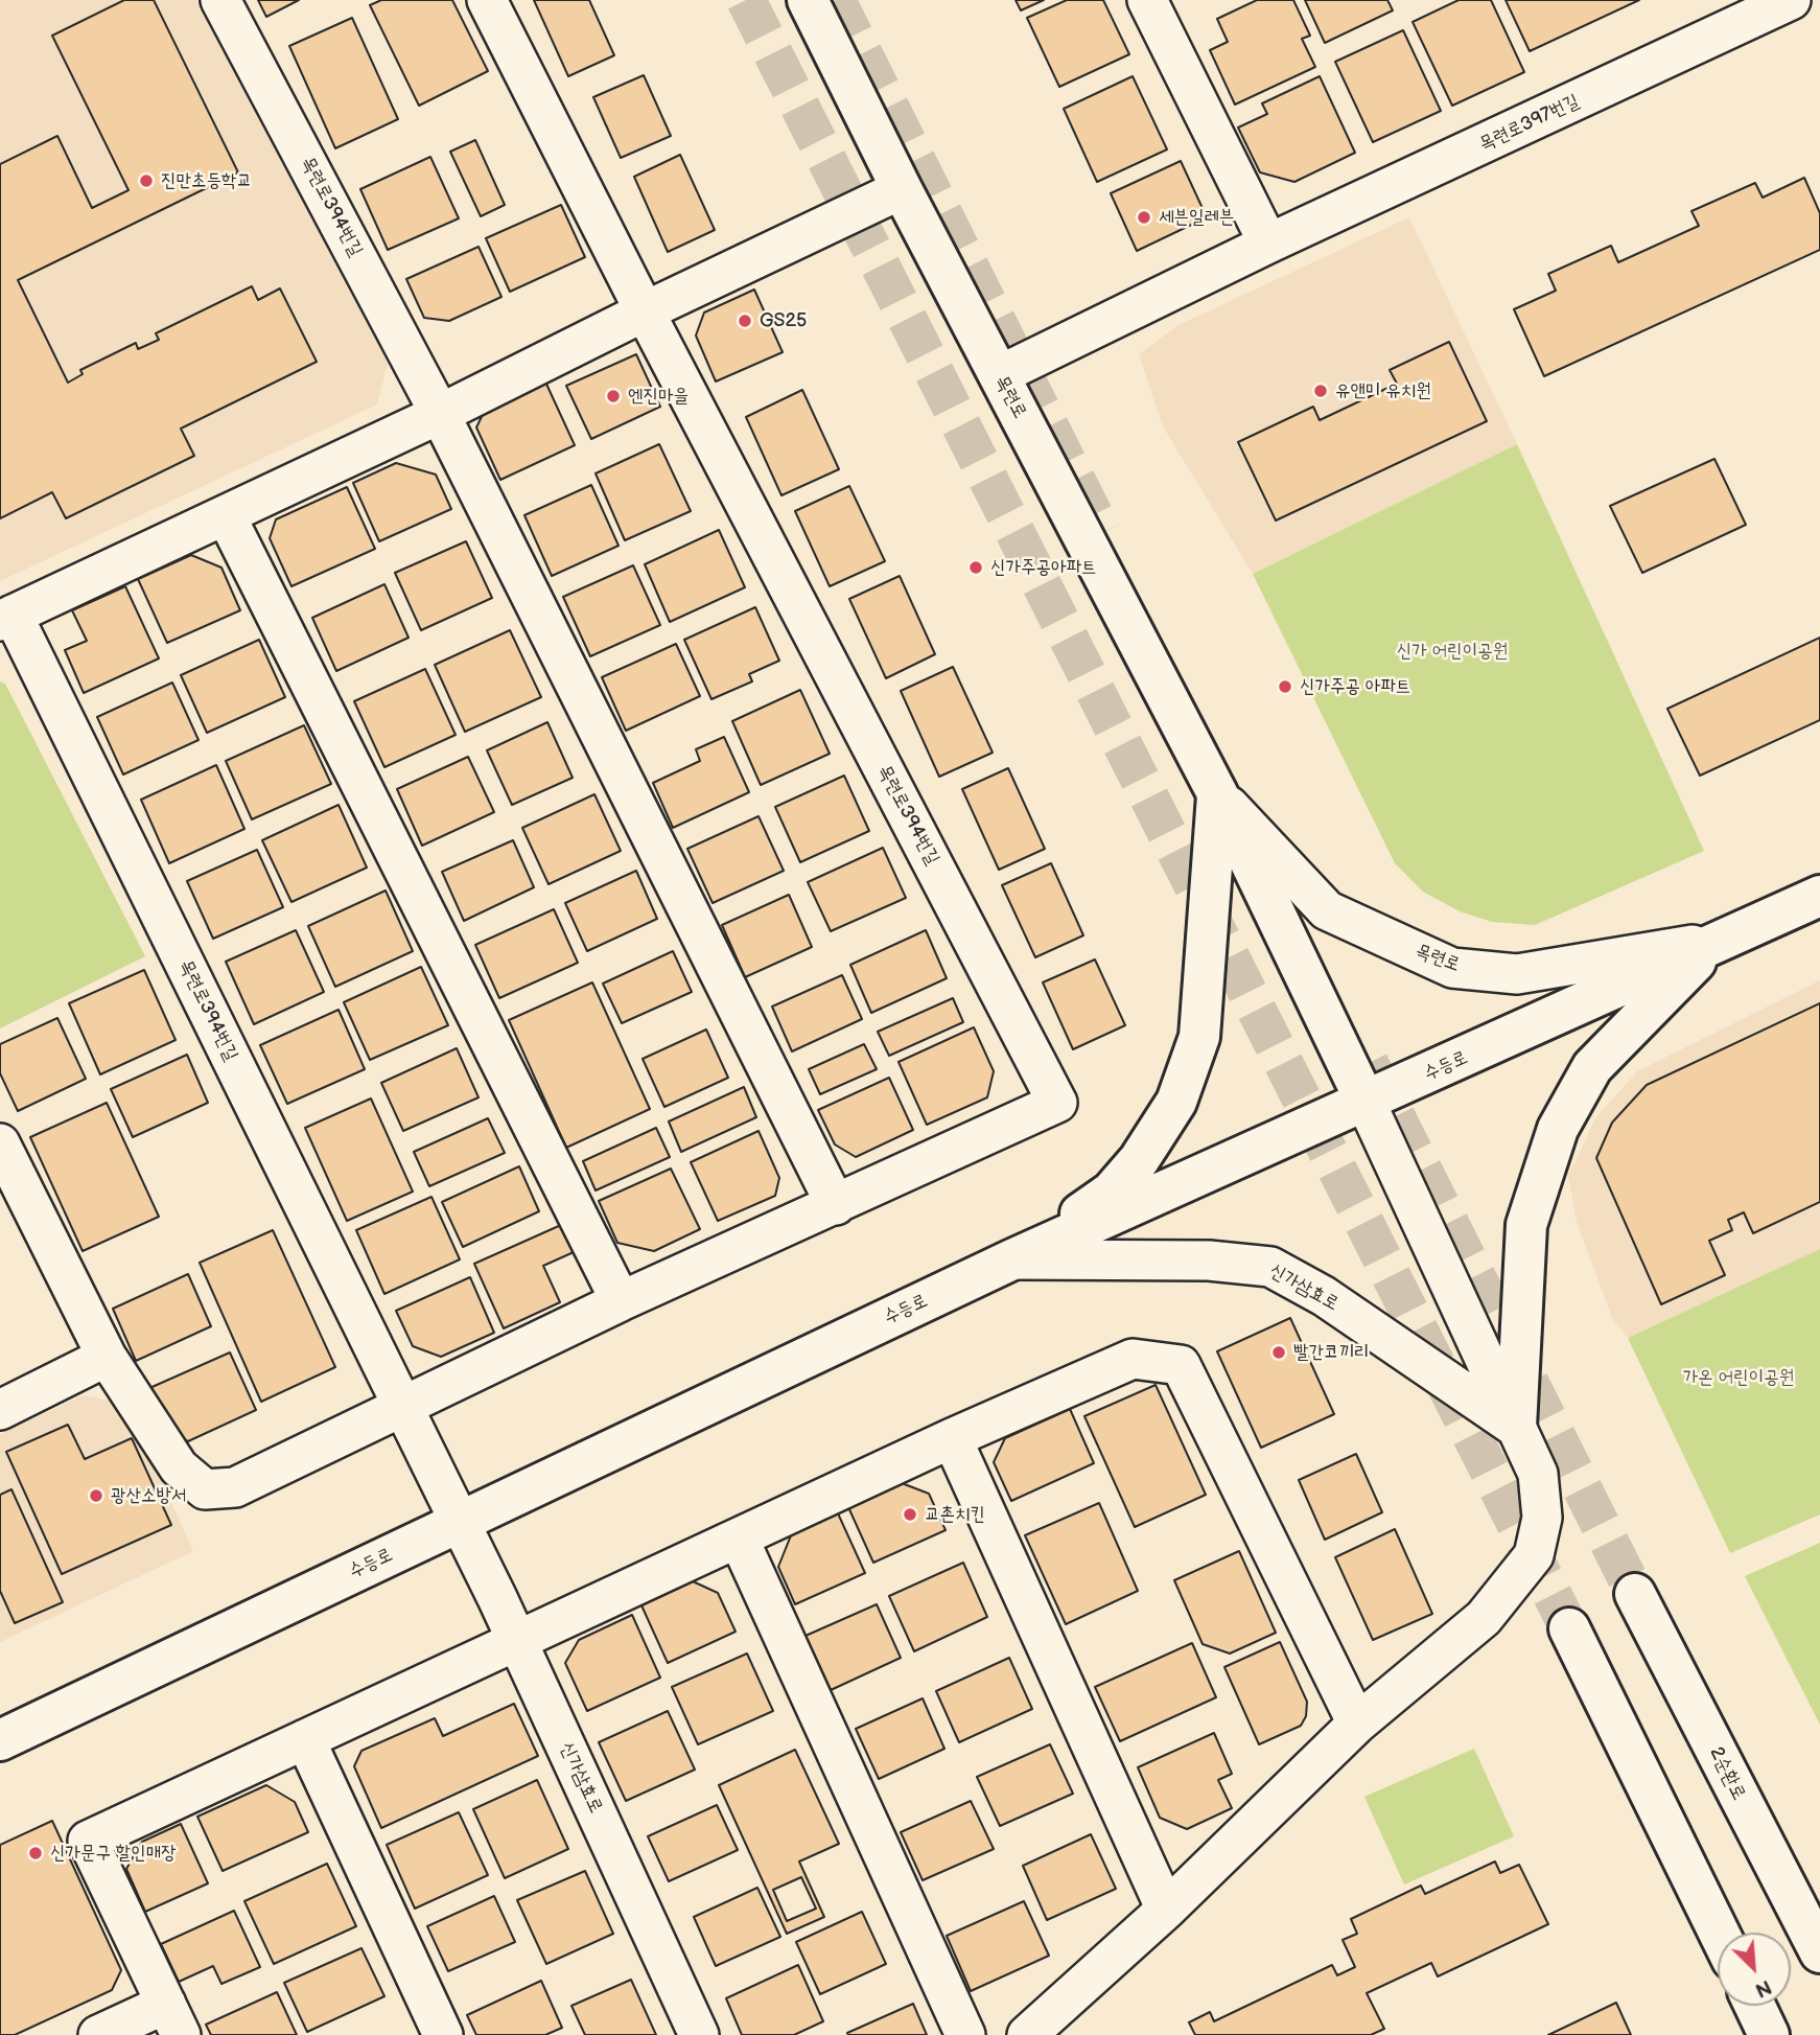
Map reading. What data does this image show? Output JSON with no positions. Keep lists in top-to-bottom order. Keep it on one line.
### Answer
{"streets":{"main road":["목련로","수등로","2순환로"],"street":["목련로397번길","목련로394번길","신가삼효로"]},"crossings":[["목련로397번길","목련로"],["목련로394번길","목련로"],["목련로394번길","수등로"],["목련로394번길","신가삼효로"],["목련로","수등로"],["수등로","신가삼효로"]],"parks":["신가 어린이공원","가온 어린이공원"],"places":["진만초등학교","세븐일레븐","GS25","유앤미 유치원","엔진마을","신가주공아파트","신가주공 아파트","빨간코끼리","광산소방서","교촌치킨","신가문구 할인매장"],"north":"bottom right"}
